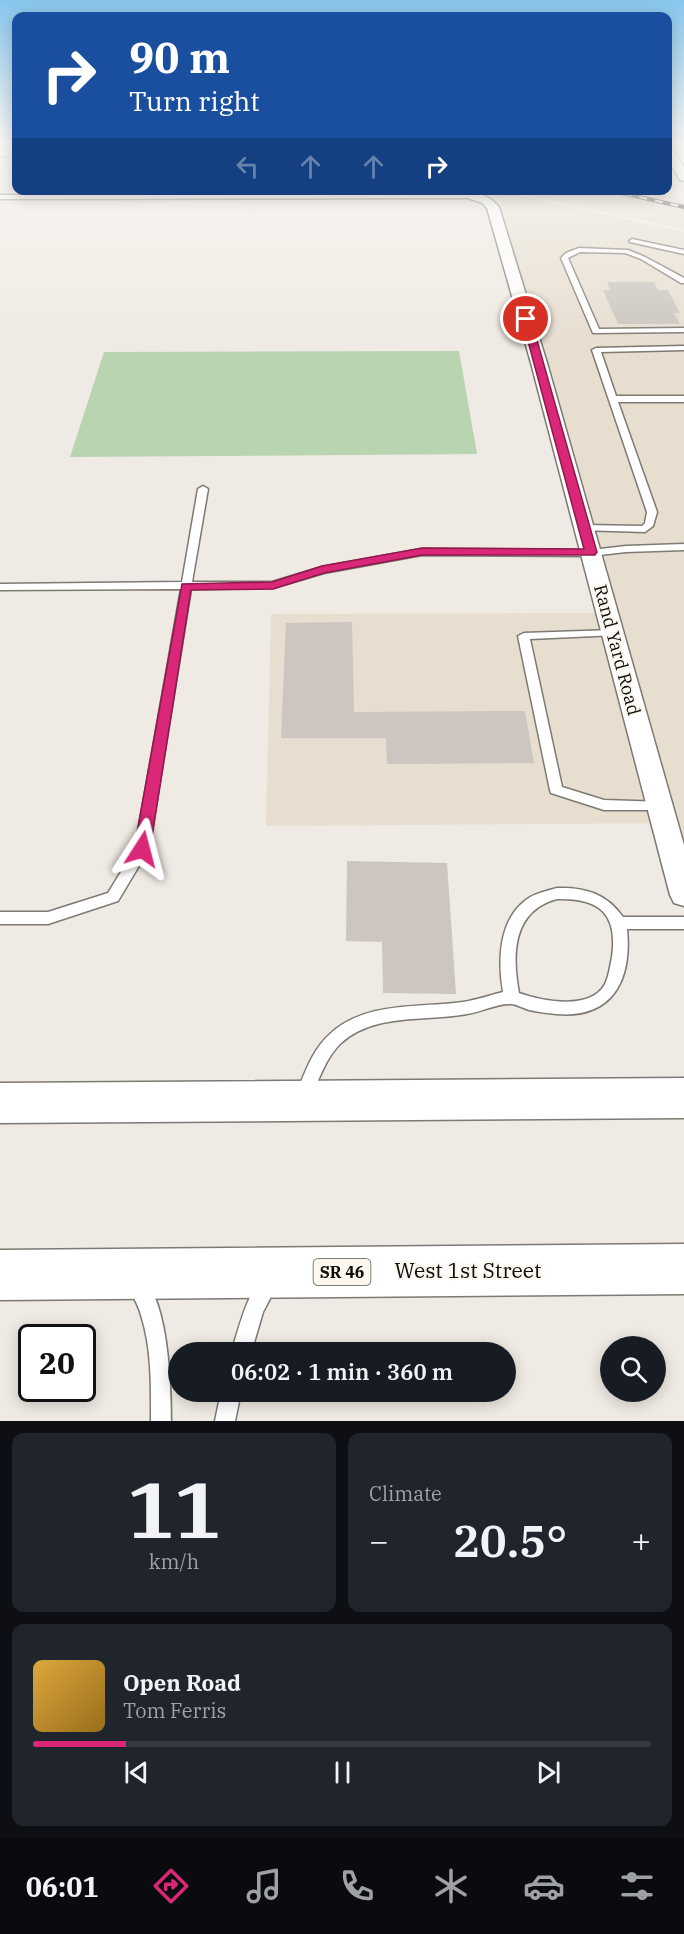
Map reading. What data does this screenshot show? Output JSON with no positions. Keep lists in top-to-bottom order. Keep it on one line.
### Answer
{"streets":{"main road":["West 1st Street","SR 46"],"street":["Rand Yard Road"]},"page":{"turn":["90 m","Turn right"],"limit":"20","trip":"06:02 · 1 min · 360 m","tile":[["11","km/h"],"Climate"],"heat":["−","20.5°","+"],"song":["Open Road","Tom Ferris"],"tabs":"06:01"}}
